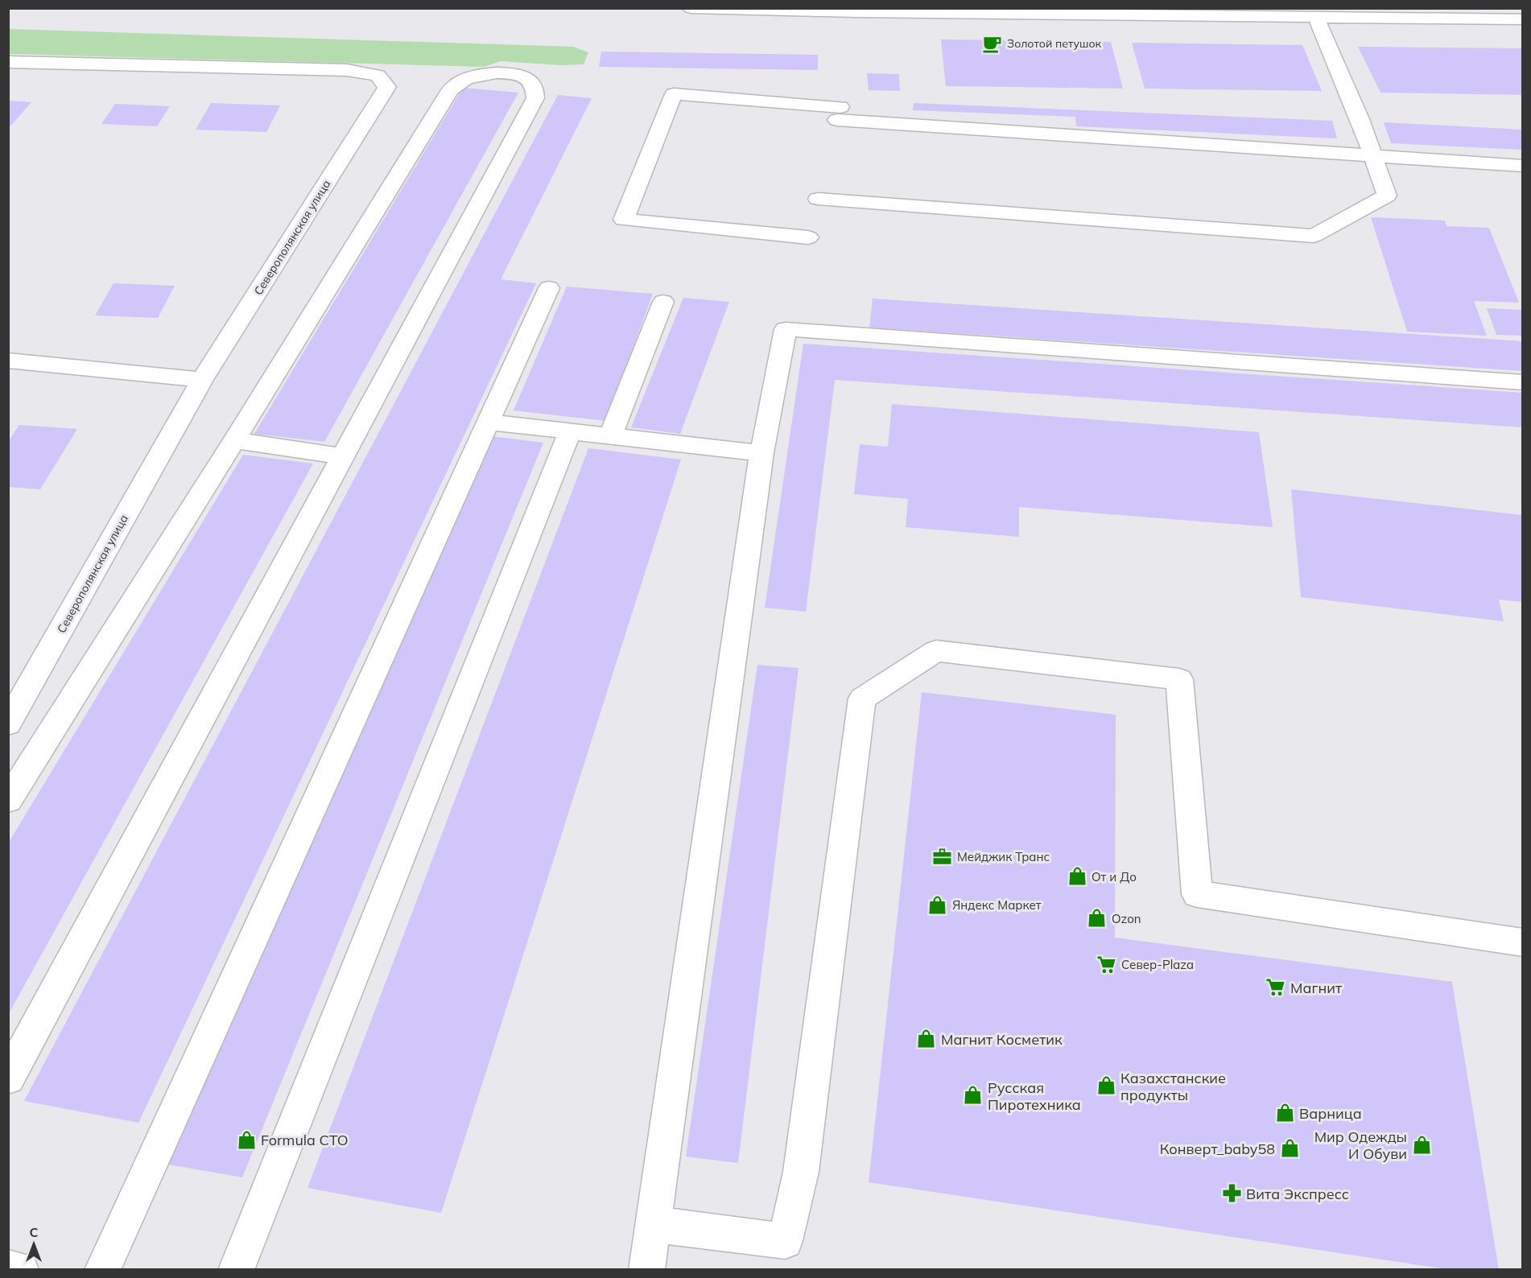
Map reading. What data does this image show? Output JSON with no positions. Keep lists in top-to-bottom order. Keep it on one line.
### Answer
{"streets":{"street":["Северополянская улица"]},"places":{"cafe":["Золотой петушок"],"office":["Мейджик Транс"],"shop":["От и До","Яндекс Маркет","Ozon","Магнит Косметик","Казахстанские продукты","Русская Пиротехника","Варница","Formula СТО","Мир Одежды И Обуви","Конверт_baby58"],"supermarket":["Север-Plaza","Магнит"],"pharmacy":["Вита Экспресс"]},"north":"top"}
